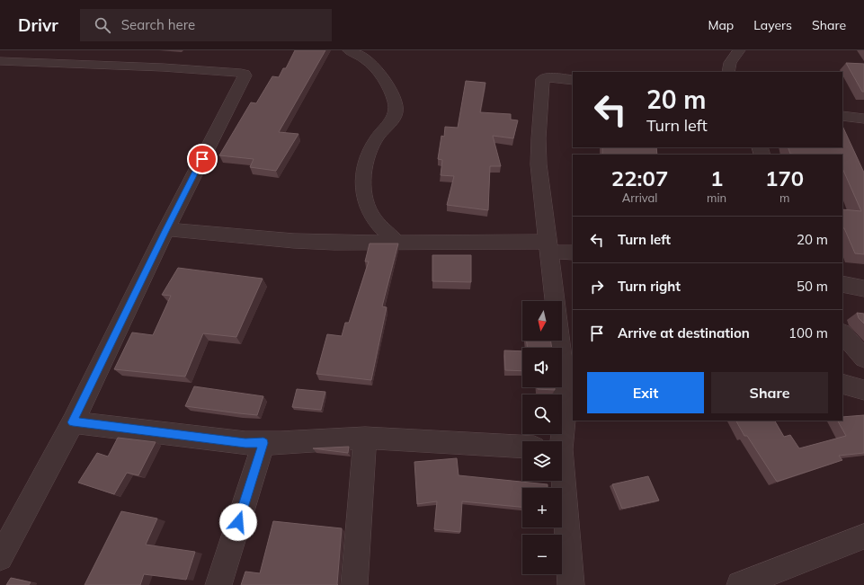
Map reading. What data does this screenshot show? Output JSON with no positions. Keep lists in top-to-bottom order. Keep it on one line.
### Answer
{"north":"bottom","page":{"header":"Drivr","search":"Search here","nav":["Map","Layers","Share"],"turn":["20 m","Turn left"],"eta":["22:07","Arrival","1","min","170","m"],"list":[{"name":"Turn left","value":"20 m"},{"name":"Turn right","value":"50 m"},{"name":"Arrive at destination","value":"100 m"}],"map_buttons":["+","−"],"buttons":["Exit","Share"]}}
